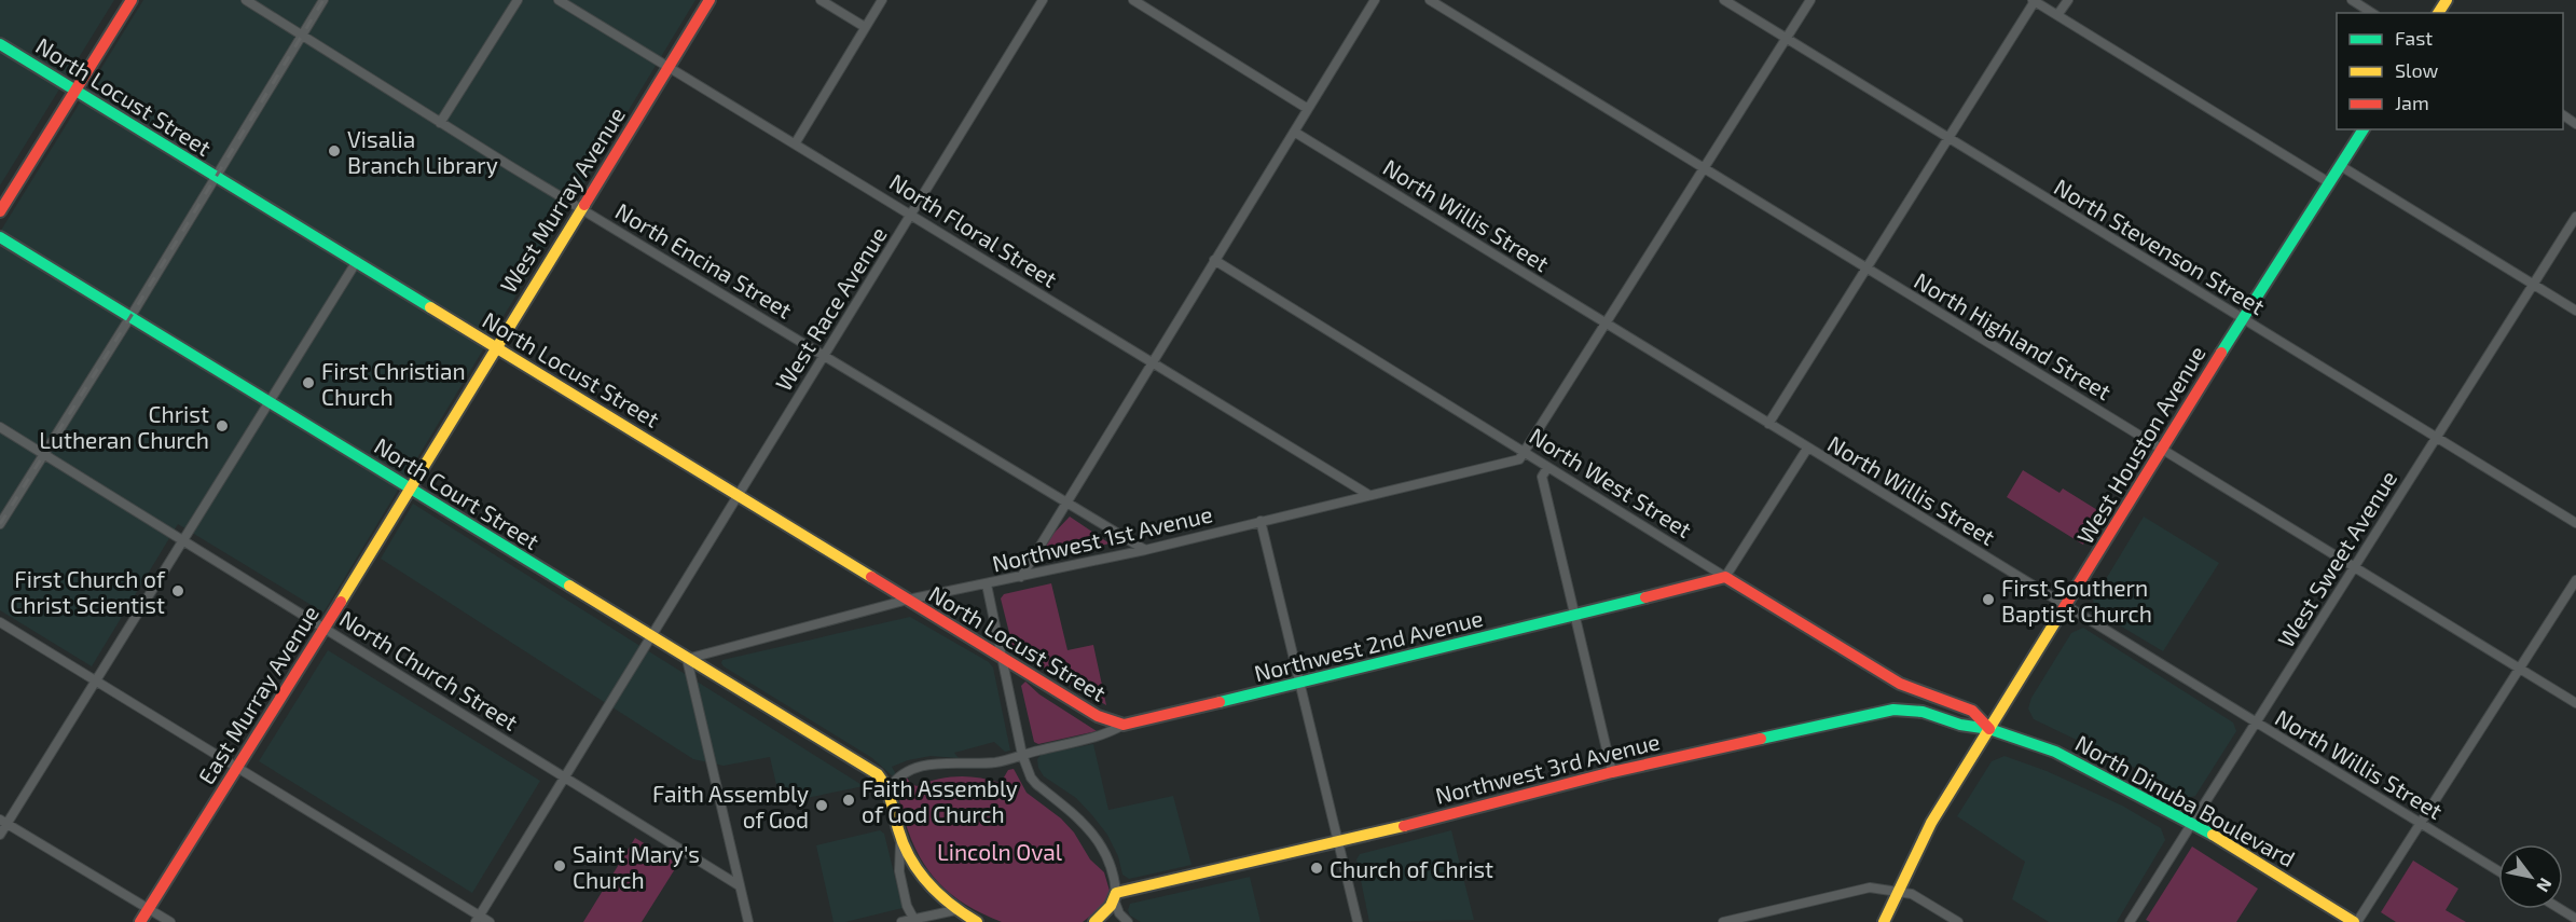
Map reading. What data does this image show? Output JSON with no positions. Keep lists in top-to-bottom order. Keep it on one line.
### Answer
{"streets":{"main road":["North Locust Street","West Murray Avenue","West Houston Avenue","North West Street","North Court Street","Northwest 2nd Avenue","East Murray Avenue","Northwest 3rd Avenue","North Dinuba Boulevard"],"street":["North Willis Street","North Floral Street","North Stevenson Street","North Encina Street","West Race Avenue","North Highland Street","Northwest 1st Avenue","West Sweet Avenue","North Church Street"]},"crossings":[["North Locust Street","West Murray Avenue"],["North Locust Street","West Race Avenue"],["North Locust Street","Northwest 1st Avenue"],["North Locust Street","Northwest 2nd Avenue"],["West Murray Avenue","North Floral Street"],["West Murray Avenue","North Encina Street"],["West Murray Avenue","North Court Street"],["West Murray Avenue","East Murray Avenue"],["North Willis Street","West Houston Avenue"],["North Willis Street","West Sweet Avenue"],["North Floral Street","West Race Avenue"],["North Floral Street","Northwest 1st Avenue"],["North Stevenson Street","West Houston Avenue"],["North Stevenson Street","West Sweet Avenue"],["North Encina Street","West Race Avenue"],["North Encina Street","Northwest 1st Avenue"],["West Race Avenue","North Court Street"],["West Race Avenue","North Church Street"],["North Highland Street","West Houston Avenue"],["North Highland Street","West Sweet Avenue"],["West Houston Avenue","North West Street"],["West Houston Avenue","Northwest 3rd Avenue"],["West Houston Avenue","North Dinuba Boulevard"],["North West Street","Northwest 1st Avenue"],["North West Street","Northwest 2nd Avenue"],["North West Street","Northwest 3rd Avenue"],["North West Street","North Dinuba Boulevard"],["North Court Street","Northwest 1st Avenue"],["North Court Street","East Murray Avenue"],["West Sweet Avenue","North Dinuba Boulevard"],["North Church Street","East Murray Avenue"],["Northwest 3rd Avenue","North Dinuba Boulevard"]],"parks":["Lincoln Oval"],"places":["Visalia Branch Library","First Christian Church","Christ Lutheran Church","First Church of Christ Scientist","First Southern Baptist Church","Faith Assembly of God Church","Faith Assembly of God","Saint Mary's Church","Church of Christ"],"legend":["Fast","Slow","Jam"],"north":"bottom right"}
